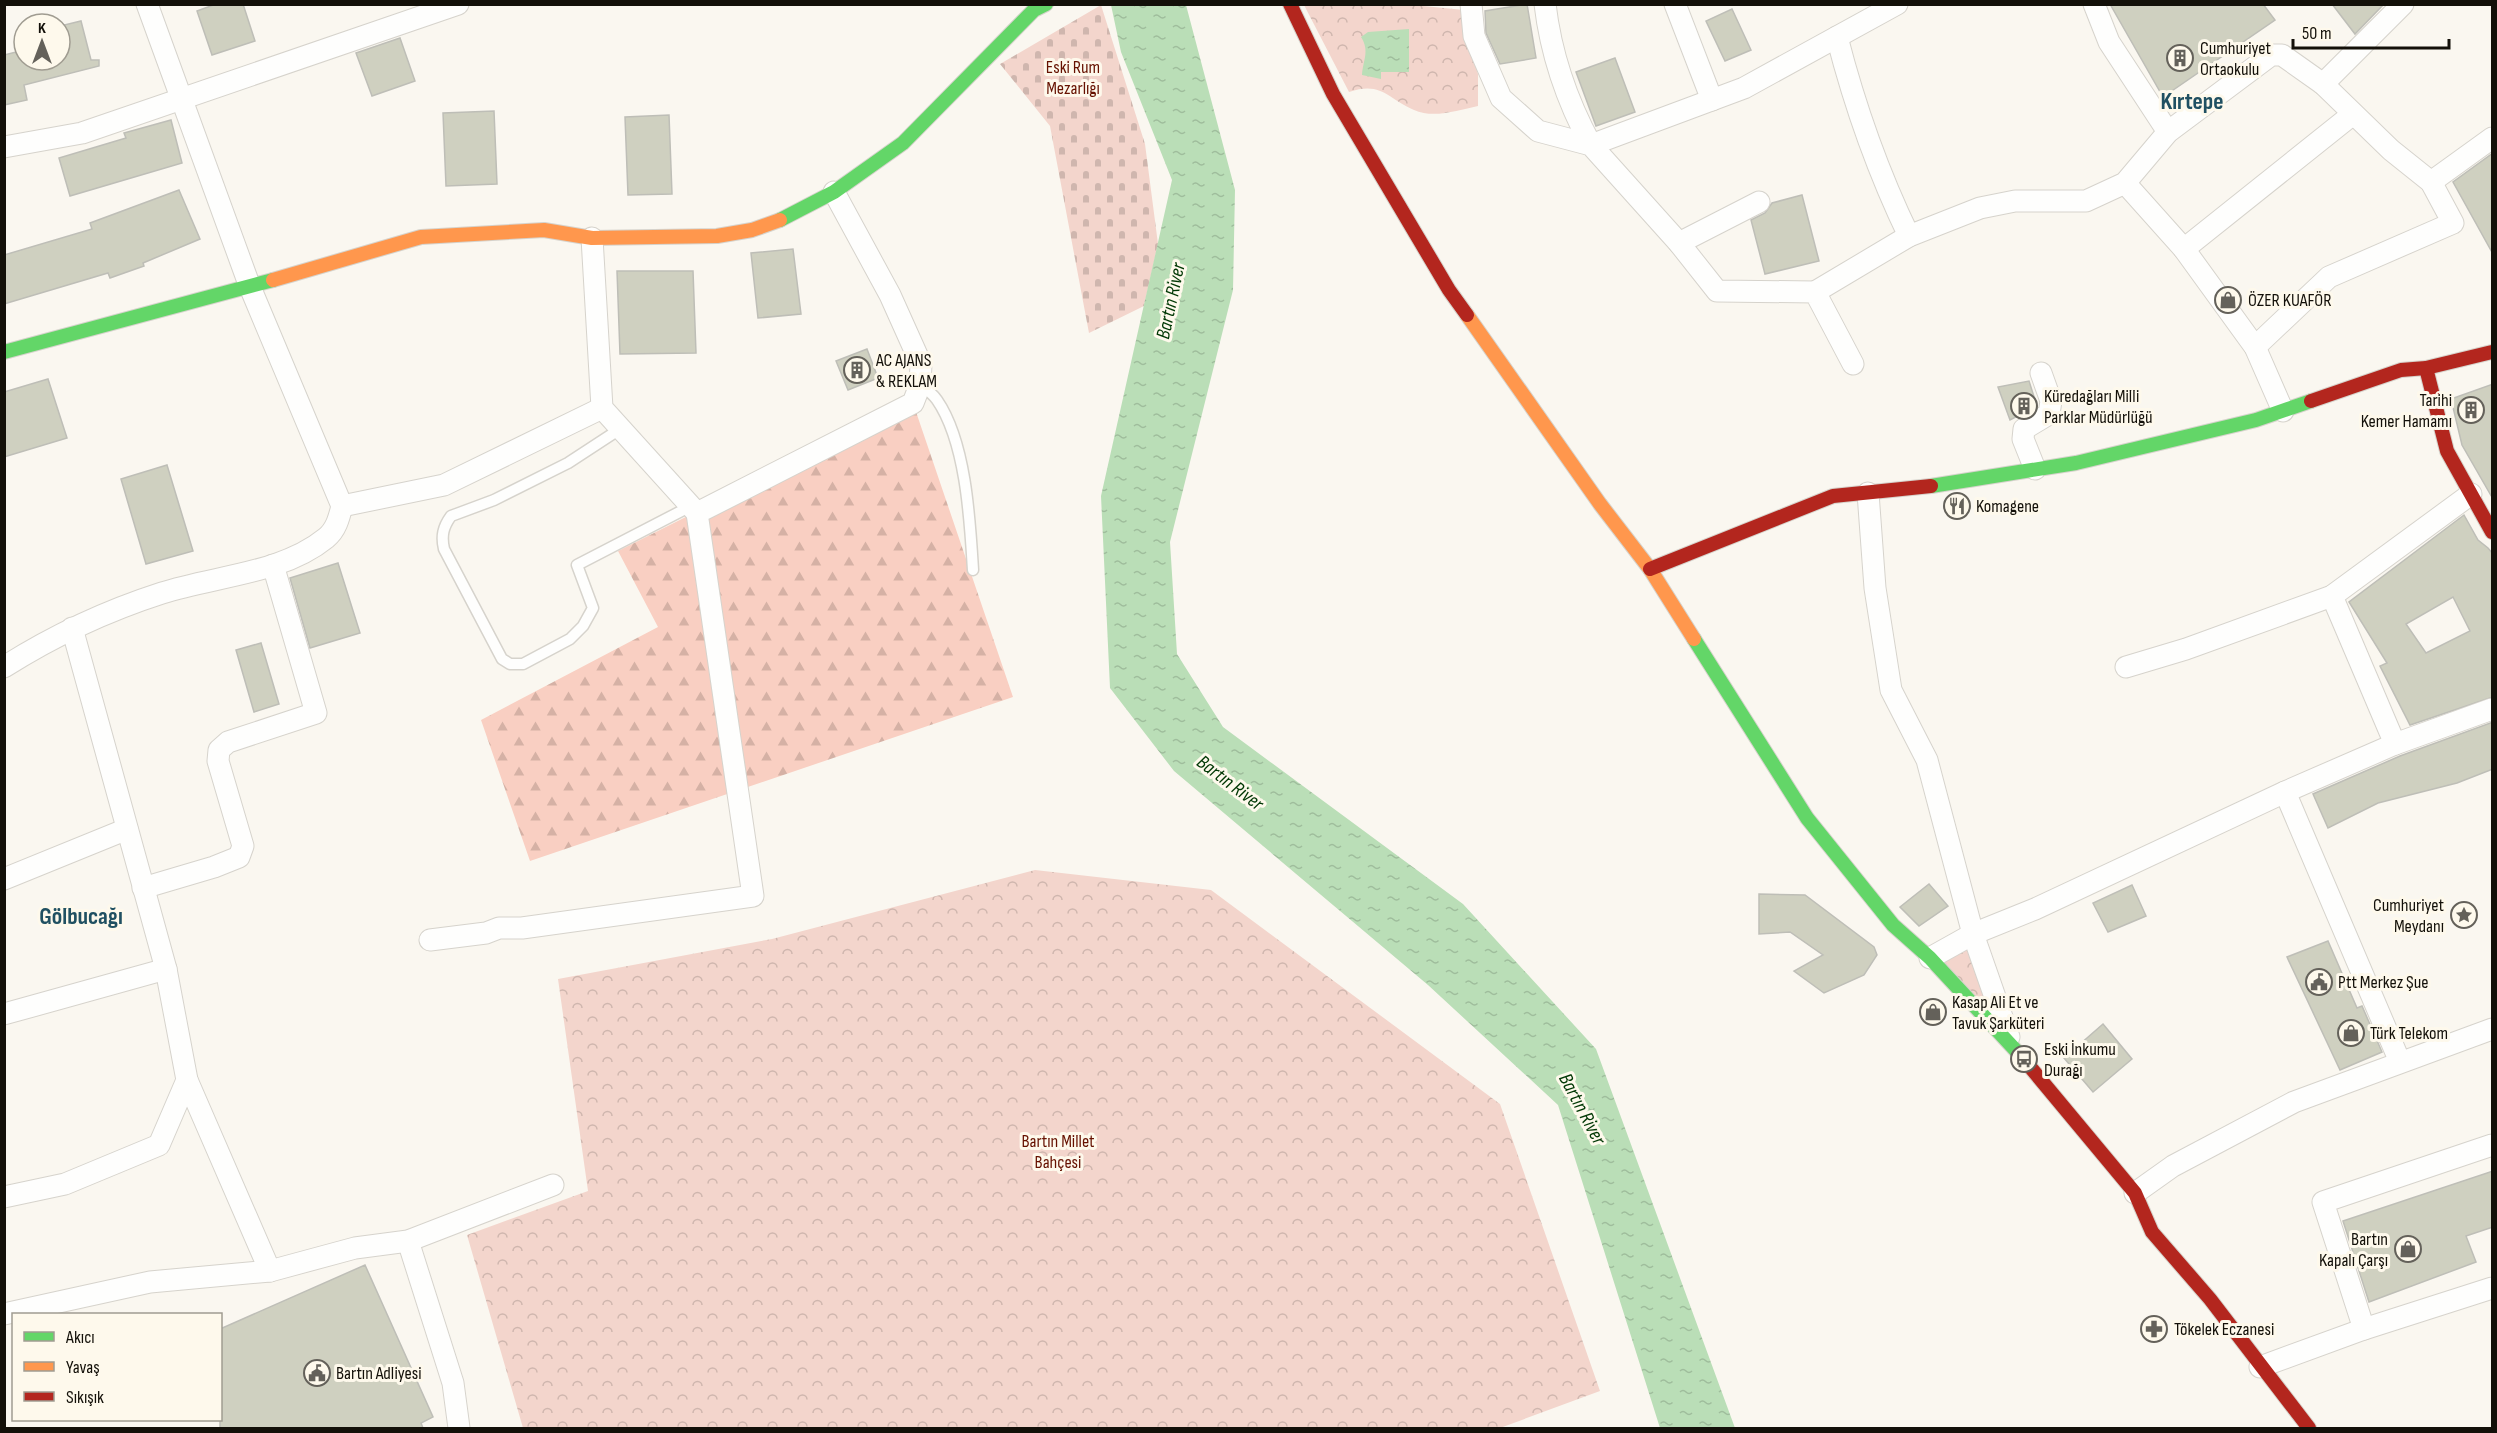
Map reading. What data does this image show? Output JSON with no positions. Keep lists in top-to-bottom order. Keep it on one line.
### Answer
{"districts":["Kırtepe","Gölbucağı"],"water":["Bartın River"],"parks":["Eski Rum Mezarlığı","Bartın Millet Bahçesi"],"places":{"building":["Cumhuriyet Ortaokulu","AC AJANS & REKLAM","Küredağları Milli Parklar Müdürlüğü","Tarihi Kemer Hamamı"],"shop":["ÖZER KUAFÖR","Kasap Ali Et ve Tavuk Şarküteri","Türk Telekom","Bartın Kapalı Çarşı"],"restaurant":["Komagene"],"place":["Cumhuriyet Meydanı"],"public building":["Ptt Merkez Şue","Bartın Adliyesi"],"bus stop":["Eski İnkumu Durağı"],"pharmacy":["Tökelek Eczanesi"]},"legend":["Akıcı","Yavaş","Sıkışık"],"scale_bar":"50 m","north":"top"}
